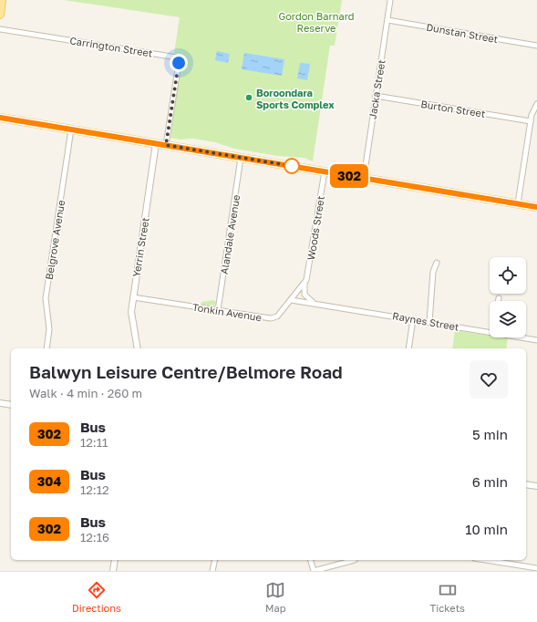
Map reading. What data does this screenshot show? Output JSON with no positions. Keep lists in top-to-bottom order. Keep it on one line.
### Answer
{"streets":{"street":["Dunstan Street","Carrington Street","Jacka Street","Burton Street","Woods Street","Alandale Avenue","Belgrove Avenue","Yerrin Street","Tonkin Avenue","Raynes Street"]},"crossings":[["Dunstan Street","Jacka Street"],["Jacka Street","Burton Street"],["Woods Street","Tonkin Avenue"],["Alandale Avenue","Tonkin Avenue"],["Yerrin Street","Tonkin Avenue"],["Tonkin Avenue","Raynes Street"]],"parks":["Gordon Barnard Reserve"],"places":["Boroondara Sports Complex"],"lines":["bus line 302"],"page":{"on_map":"302","heading":["Balwyn Leisure Centre/Belmore Road","Walk · 4 min · 260 m"],"list":[{"mark":"302","name":"Bus","note":"12:11","value":"5 min"},{"mark":"304","name":"Bus","note":"12:12","value":"6 min"},{"mark":"302","name":"Bus","note":"12:16","value":"10 min"}],"tabs":["Directions","Map","Tickets"]}}
